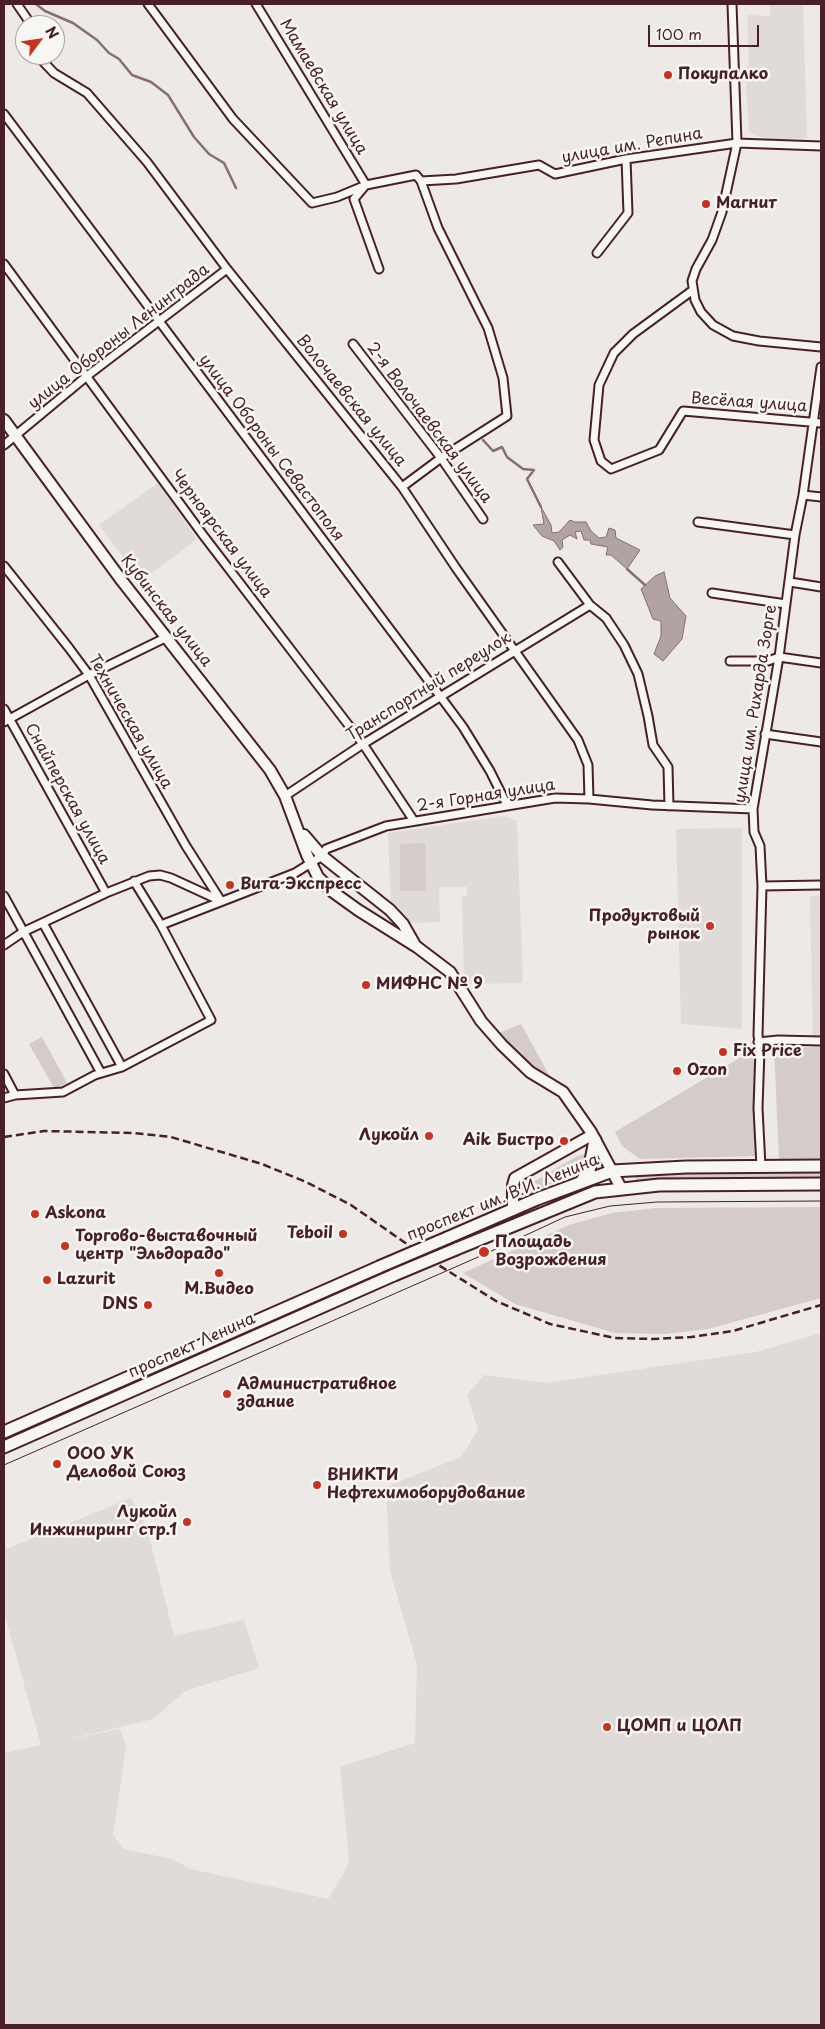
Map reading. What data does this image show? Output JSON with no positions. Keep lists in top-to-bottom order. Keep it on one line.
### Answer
{"streets":{"main road":["проспект им. В.И. Ленина","проспект Ленина"],"street":["Мамаевская улица","улица им. Репина","улица Обороны Ленинграда","Волочаевская улица","Весёлая улица","2-я Волочаевская улица","улица Обороны Севастополя","Черноярская улица","Кубинская улица","Транспортный переулок","улица им. Рихарда Зорге","Техническая улица","Снайперская улица","2-я Горная улица"]},"crossings":[["улица Обороны Ленинграда","Волочаевская улица"],["улица Обороны Ленинграда","улица Обороны Севастополя"],["улица Обороны Ленинграда","Черноярская улица"],["улица Обороны Ленинграда","Кубинская улица"],["Волочаевская улица","Транспортный переулок"],["Волочаевская улица","2-я Горная улица"],["Весёлая улица","улица им. Рихарда Зорге"],["улица Обороны Севастополя","Транспортный переулок"],["улица Обороны Севастополя","2-я Горная улица"],["Черноярская улица","Транспортный переулок"],["Черноярская улица","2-я Горная улица"],["Кубинская улица","Транспортный переулок"],["Кубинская улица","2-я Горная улица"],["Кубинская улица","проспект им. В.И. Ленина"],["улица им. Рихарда Зорге","2-я Горная улица"],["улица им. Рихарда Зорге","проспект им. В.И. Ленина"],["проспект им. В.И. Ленина","проспект Ленина"]],"places":["Покупалко","Магнит","Вита Экспресс","Продуктовый рынок","МИФНС № 9","Fix Price","Ozon","Лукойл","Aik Бистро","Askona","Teboil","Торгово-выставочный центр \"Эльдорадо\"","Площадь Возрождения","М.Видео","Lazurit","DNS","Административное здание","ООО УК Деловой Союз","ВНИКТИ Нефтехимоборудование","Лукойл Инжиниринг стр.1","ЦОМП и ЦОЛП"],"scale_bar":"100 m","north":"top right"}
